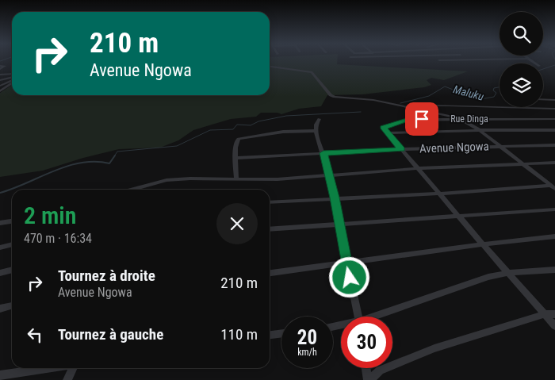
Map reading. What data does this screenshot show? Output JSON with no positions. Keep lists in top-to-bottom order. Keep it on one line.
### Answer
{"streets":{"street":["Rue Dinga","Avenue Ngowa"]},"water":["Maluku"],"page":{"turn":["210 m","Avenue Ngowa"],"heading":["2 min","470 m · 16:34"],"list":[{"name":"Tournez à droite","note":"Avenue Ngowa","value":"210 m"},{"name":"Tournez à gauche","value":"110 m"}],"speed":"20 km/h","limit":"30"}}
